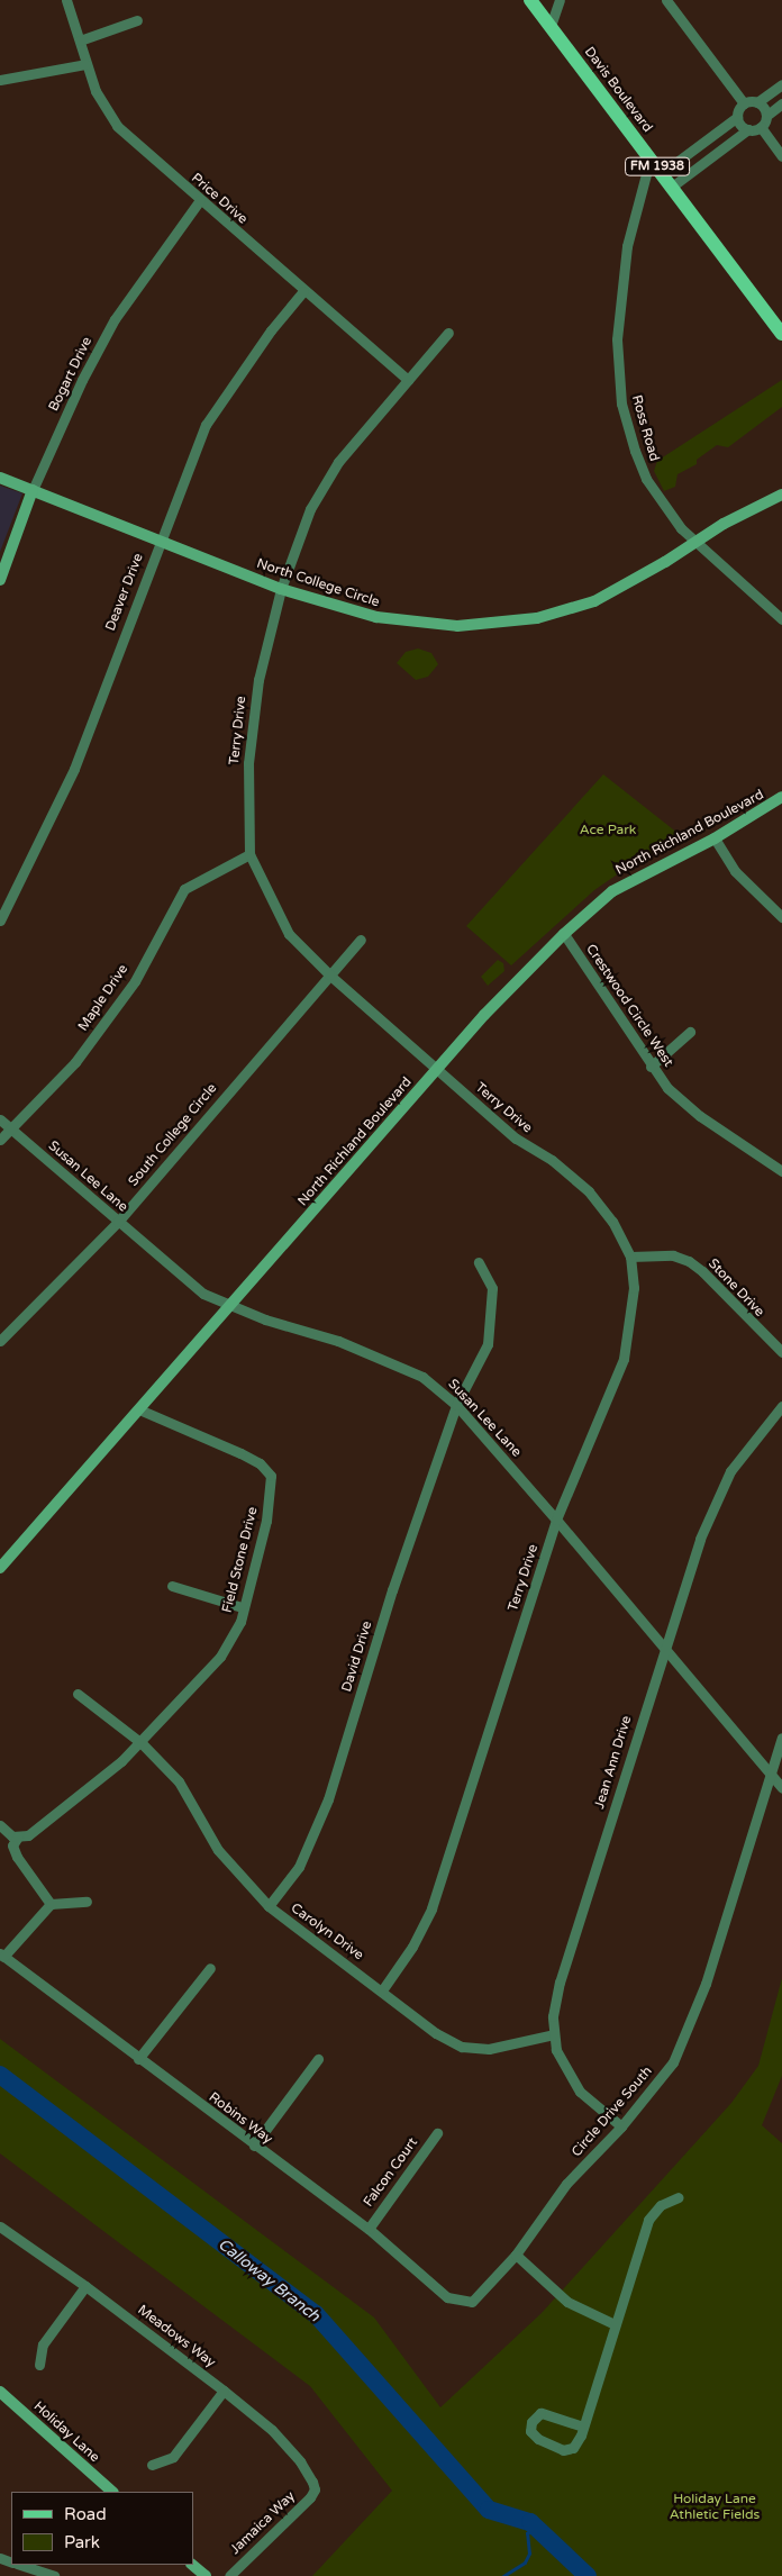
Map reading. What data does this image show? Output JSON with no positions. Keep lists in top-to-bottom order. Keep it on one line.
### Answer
{"streets":{"main road":["Davis Boulevard","FM 1938"],"street":["Price Drive","Bogart Drive","Ross Road","North College Circle","Deaver Drive","Terry Drive","North Richland Boulevard","Maple Drive","Crestwood Circle West","South College Circle","Susan Lee Lane","Stone Drive","Field Stone Drive","David Drive","Jean Ann Drive","Carolyn Drive","Circle Drive South","Robins Way","Falcon Court","Meadows Way","Holiday Lane","Jamaica Way"]},"crossings":[["Davis Boulevard","Ross Road"],["Price Drive","Bogart Drive"],["Price Drive","Deaver Drive"],["Price Drive","Terry Drive"],["Bogart Drive","North College Circle"],["Ross Road","North College Circle"],["North College Circle","Deaver Drive"],["North College Circle","Terry Drive"],["Terry Drive","North Richland Boulevard"],["Terry Drive","Maple Drive"],["Terry Drive","South College Circle"],["Terry Drive","Susan Lee Lane"],["Terry Drive","Stone Drive"],["Terry Drive","Carolyn Drive"],["North Richland Boulevard","Crestwood Circle West"],["North Richland Boulevard","Susan Lee Lane"],["North Richland Boulevard","Field Stone Drive"],["Maple Drive","Susan Lee Lane"],["South College Circle","Susan Lee Lane"],["Susan Lee Lane","David Drive"],["Susan Lee Lane","Jean Ann Drive"],["Susan Lee Lane","Circle Drive South"],["Field Stone Drive","Carolyn Drive"],["David Drive","Carolyn Drive"],["Jean Ann Drive","Carolyn Drive"],["Jean Ann Drive","Circle Drive South"],["Circle Drive South","Robins Way"],["Robins Way","Falcon Court"],["Meadows Way","Jamaica Way"]],"water":["Calloway Branch"],"parks":["Ace Park","Holiday Lane Athletic Fields"],"legend":["Road","Park"]}
